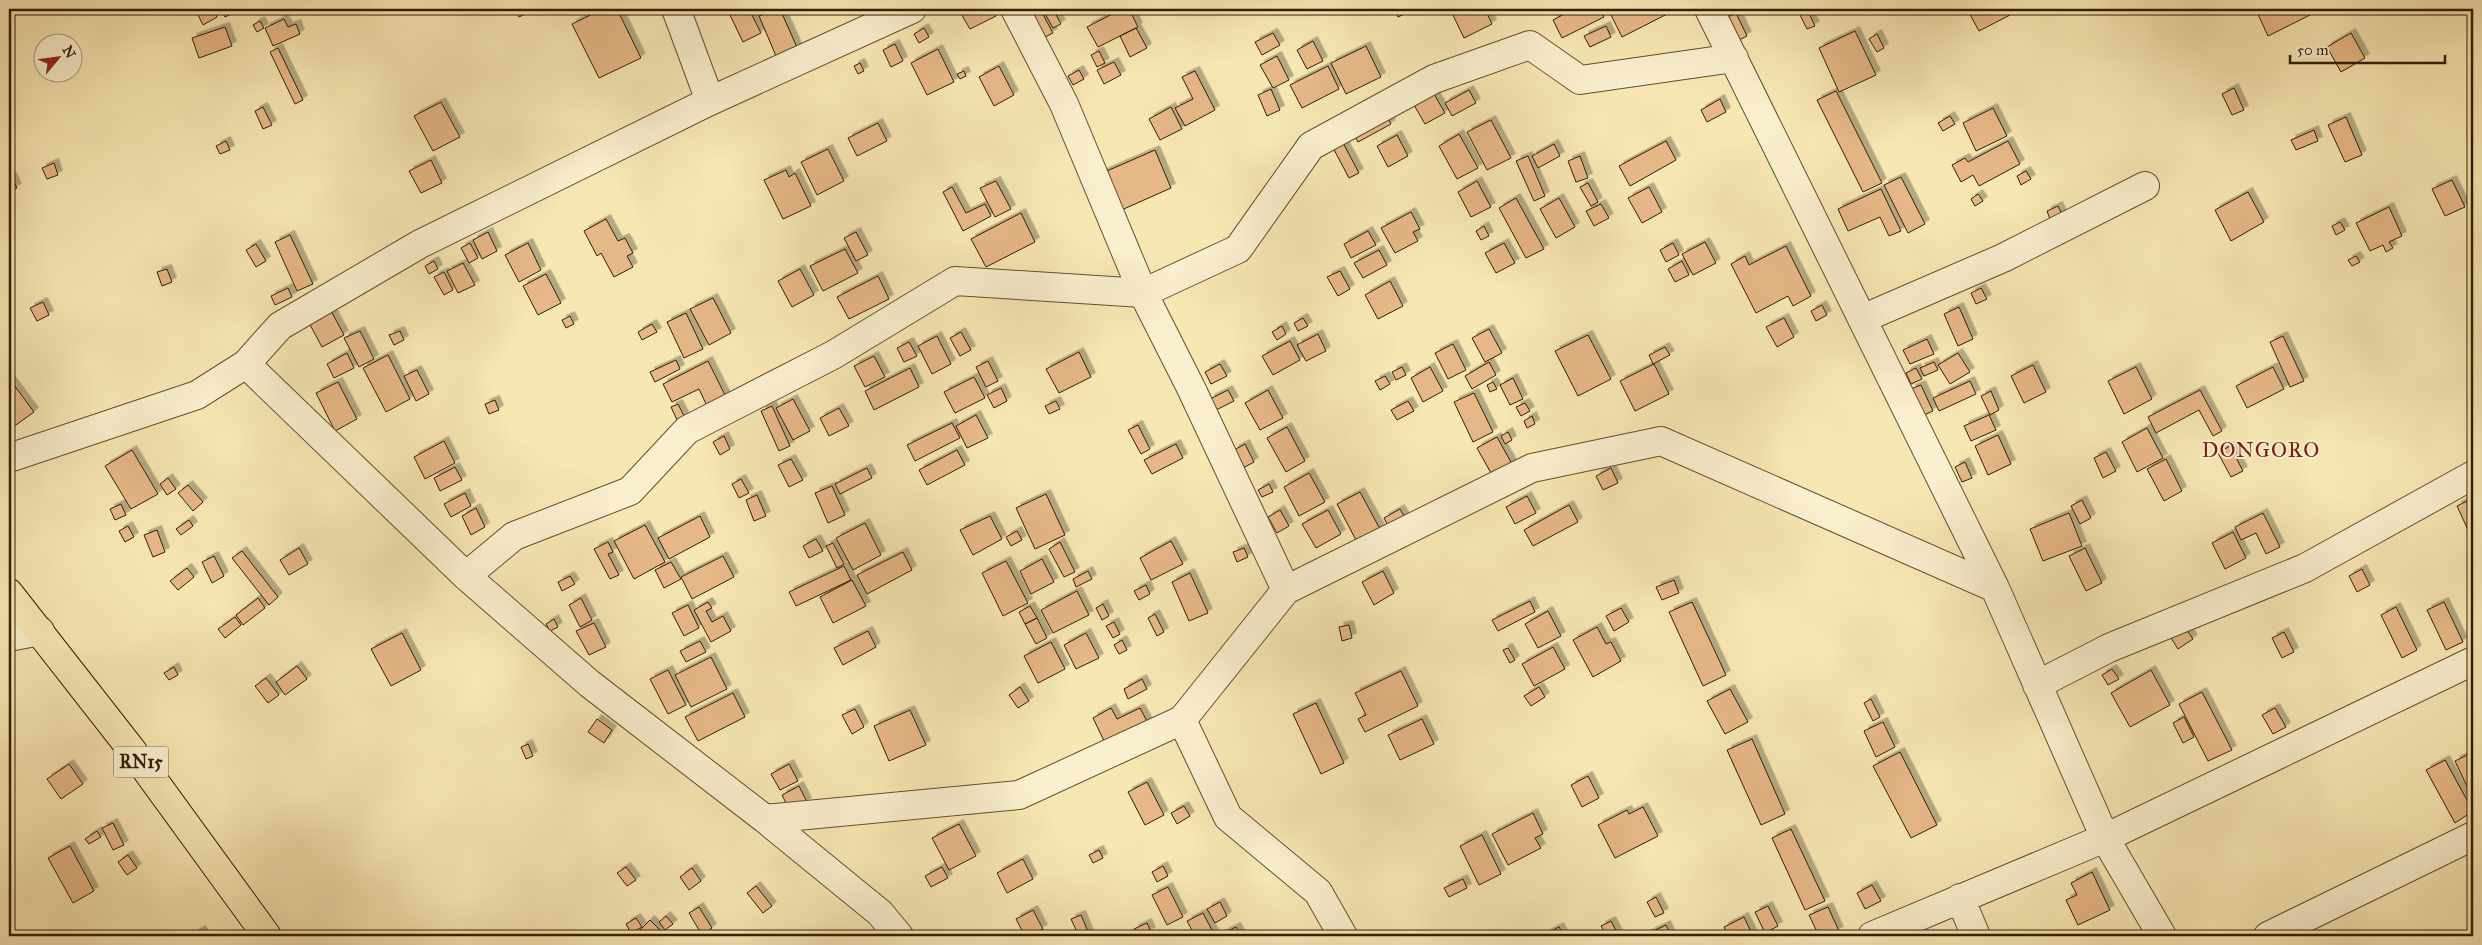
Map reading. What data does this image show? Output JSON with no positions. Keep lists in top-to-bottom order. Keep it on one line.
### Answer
{"streets":{"main road":["RN15"]},"districts":["DONGORO"],"scale_bar":"50 m","north":"top right"}
